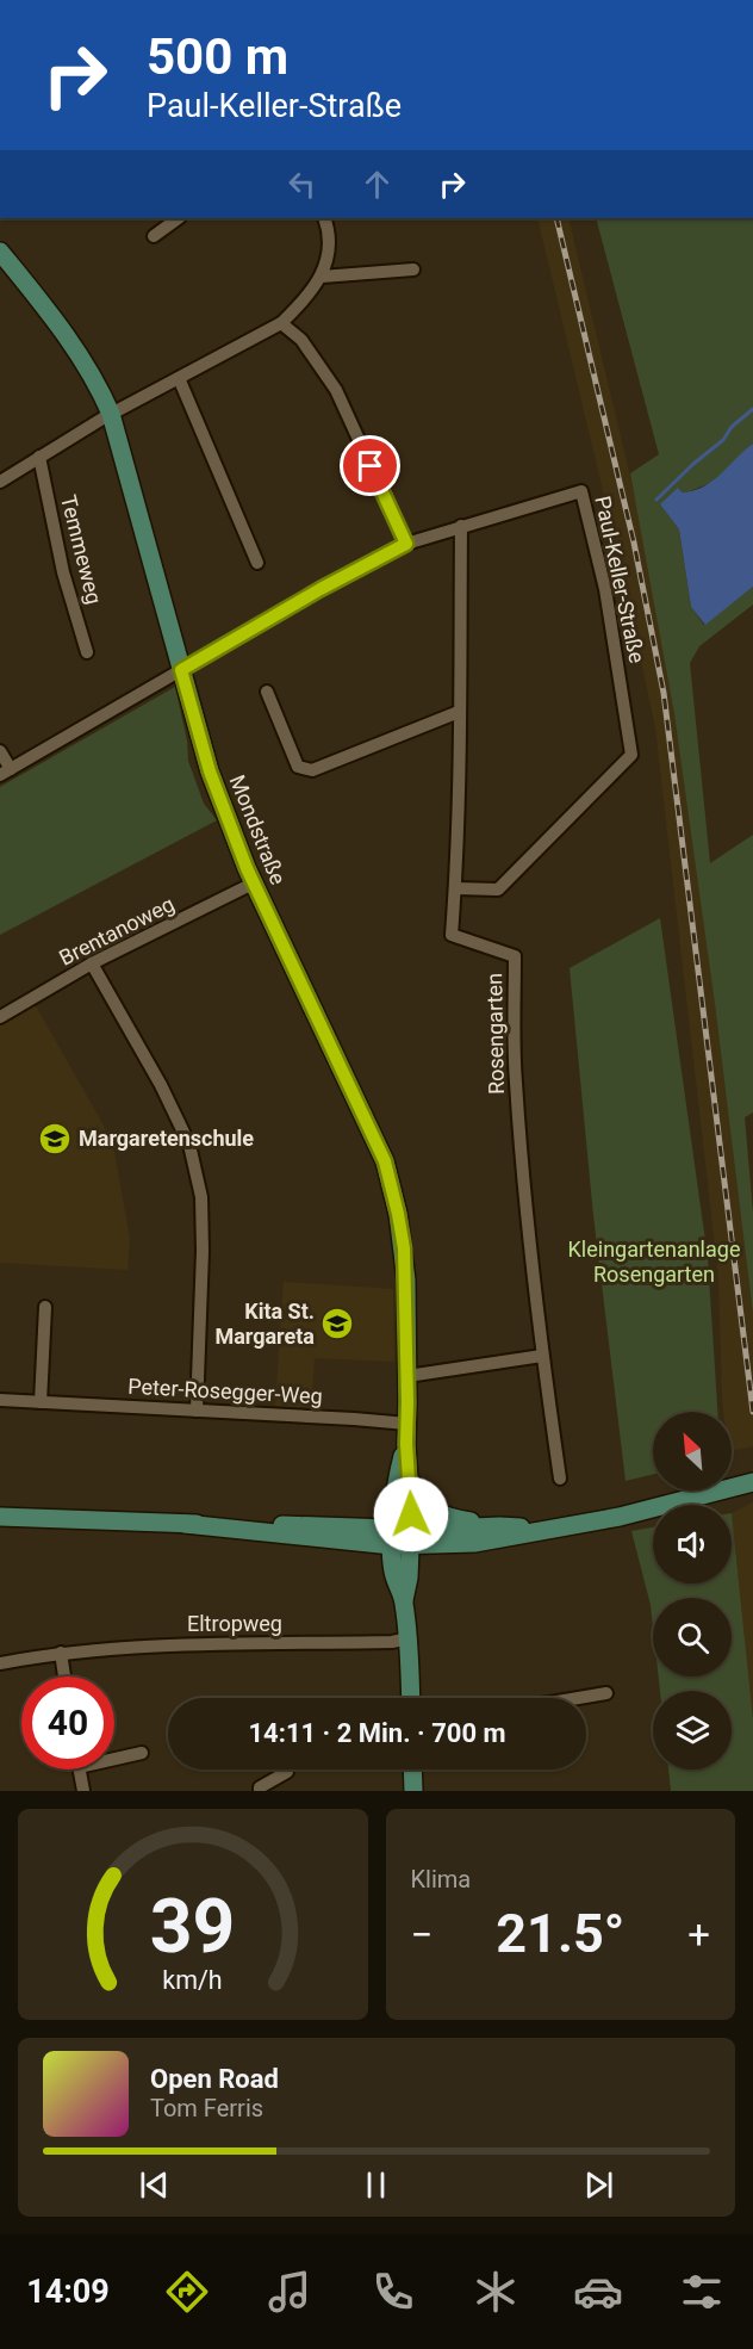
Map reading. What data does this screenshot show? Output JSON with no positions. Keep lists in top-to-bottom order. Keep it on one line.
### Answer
{"streets":{"street":["Temmeweg","Paul-Keller-Straße","Mondstraße","Brentanoweg","Rosengarten","Peter-Rosegger-Weg","Eltropweg"]},"crossings":[["Paul-Keller-Straße","Mondstraße"],["Paul-Keller-Straße","Rosengarten"],["Mondstraße","Brentanoweg"],["Mondstraße","Peter-Rosegger-Weg"]],"parks":["Kleingartenanlage Rosengarten"],"places":{"school or university":["Margaretenschule","Kita St. Margareta"]},"north":"top left","page":{"turn":["500 m","Paul-Keller-Straße"],"limit":"40","trip":"14:11 · 2 Min. · 700 m","tile":"Klima","heat":["−","21.5°","+"],"song":["Open Road","Tom Ferris"],"tabs":"14:09","gauge":["39","km/h"]}}
